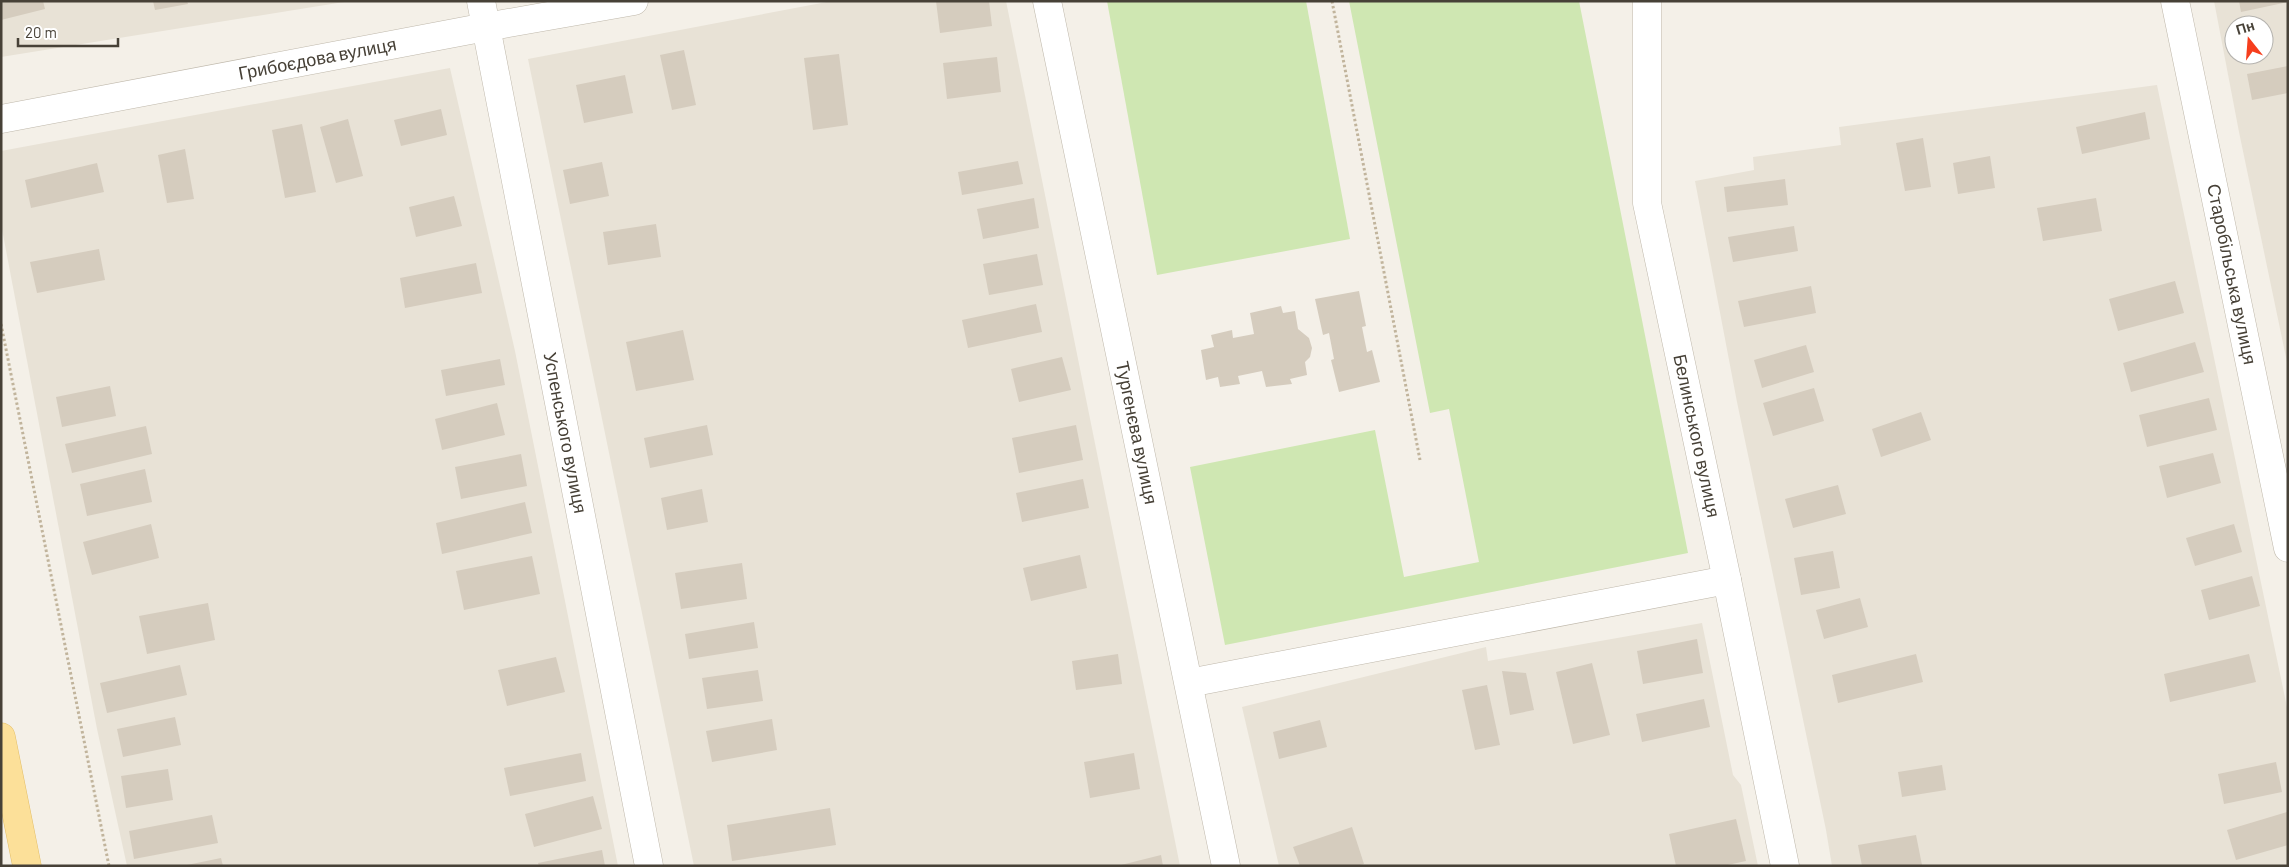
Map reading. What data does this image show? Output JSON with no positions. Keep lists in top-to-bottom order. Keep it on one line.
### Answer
{"streets":{"street":["Грибоєдова вулиця","Старобільська вулиця","Успенського вулиця","Тургенєва вулиця","Белинського вулиця"]},"crossings":[["Грибоєдова вулиця","Успенського вулиця"]],"scale_bar":"20 m","north":"top"}
